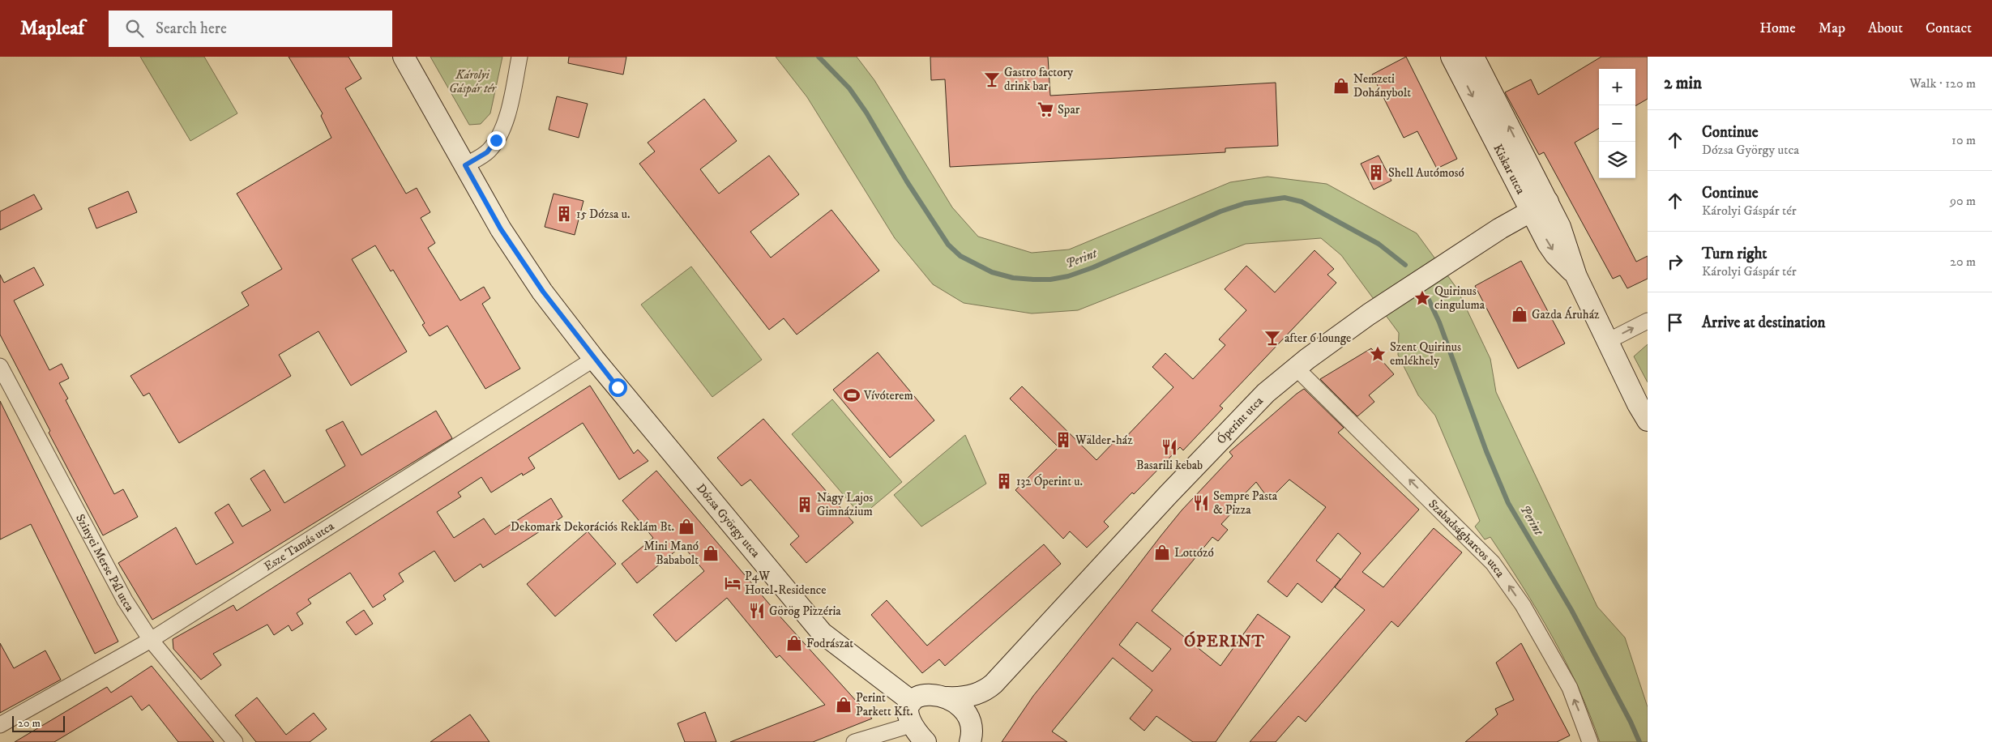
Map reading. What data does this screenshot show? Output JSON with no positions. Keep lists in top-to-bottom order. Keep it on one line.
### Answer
{"streets":{"street":["Kiskar utca","Óperint utca","Dózsa György utca","Szabadságharcos utca","Esze Tamás utca","Szinyei Merse Pál utca"]},"crossings":[["Kiskar utca","Óperint utca"],["Óperint utca","Dózsa György utca"],["Óperint utca","Szabadságharcos utca"],["Dózsa György utca","Esze Tamás utca"],["Esze Tamás utca","Szinyei Merse Pál utca"]],"one_way":["Szabadságharcos utca"],"districts":["ÓPERINT"],"water":["Perint"],"parks":["Károlyi Gáspár tér"],"places":{"bar":["Gastro factory drink bar","after 6 lounge"],"shop":["Nemzeti Dohánybolt","Gazda Áruház","Dekomark Dekorációs Reklám Bt.","Lottózó","Mini Manó Bababolt","Fodrászat","Perint Parkett Kft."],"supermarket":["Spar"],"building":["Shell Autómosó","15 Dózsa u.","Wälder-ház","132 Óperint u.","Nagy Lajos Gimnázium"],"place":["Quirinus cinguluma","Szent Quirinus emlékhely"],"sports":["Vívóterem"],"restaurant":["Basarili kebab","Sempre Pasta & Pizza","Görög Pizzéria"],"hotel":["P4W Hotel-Residence"]},"scale_bar":"20 m","page":{"header":"Mapleaf","search":"Search here","nav":["Home","Map","About","Contact"],"heading":["2 min","Walk · 120 m"],"map_buttons":["+","−"],"list":[["Continue","Dózsa György utca","10 m"],["Continue","Károlyi Gáspár tér","90 m"],["Turn right","Károlyi Gáspár tér","20 m"],"Arrive at destination"],"scale":"20 m"}}
